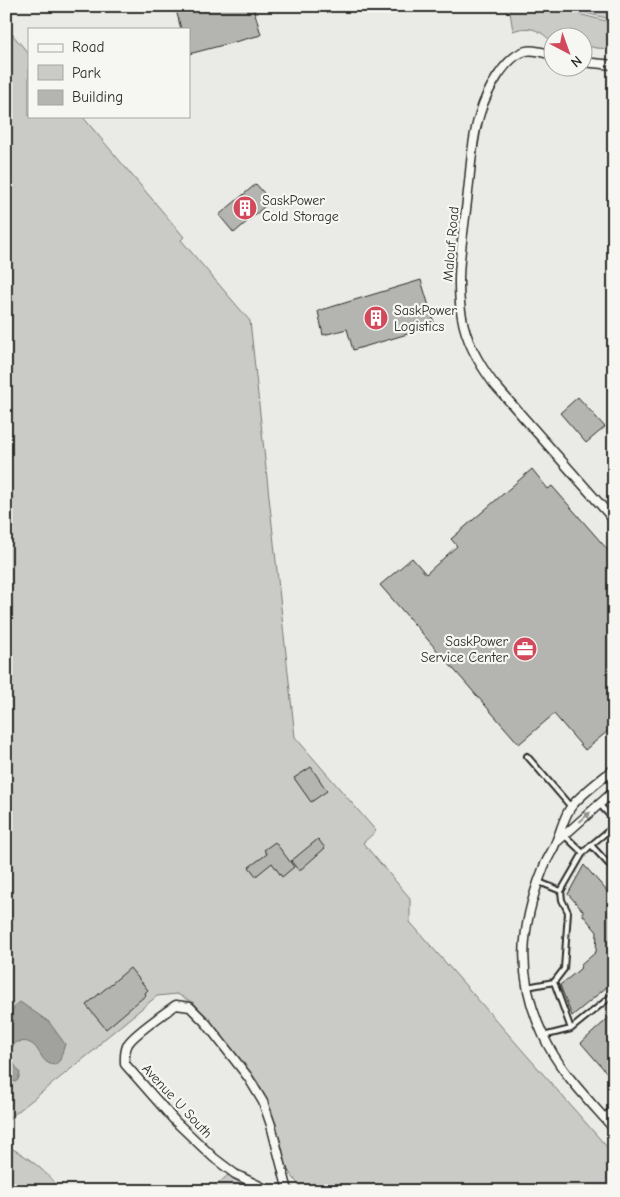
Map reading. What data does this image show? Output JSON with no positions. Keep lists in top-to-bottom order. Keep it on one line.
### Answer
{"streets":{"street":["Malouf Road","Avenue U South"]},"places":{"building":["SaskPower Cold Storage","SaskPower Logistics"],"office":["SaskPower Service Center"]},"legend":["Road","Park","Building"],"north":"bottom right"}
